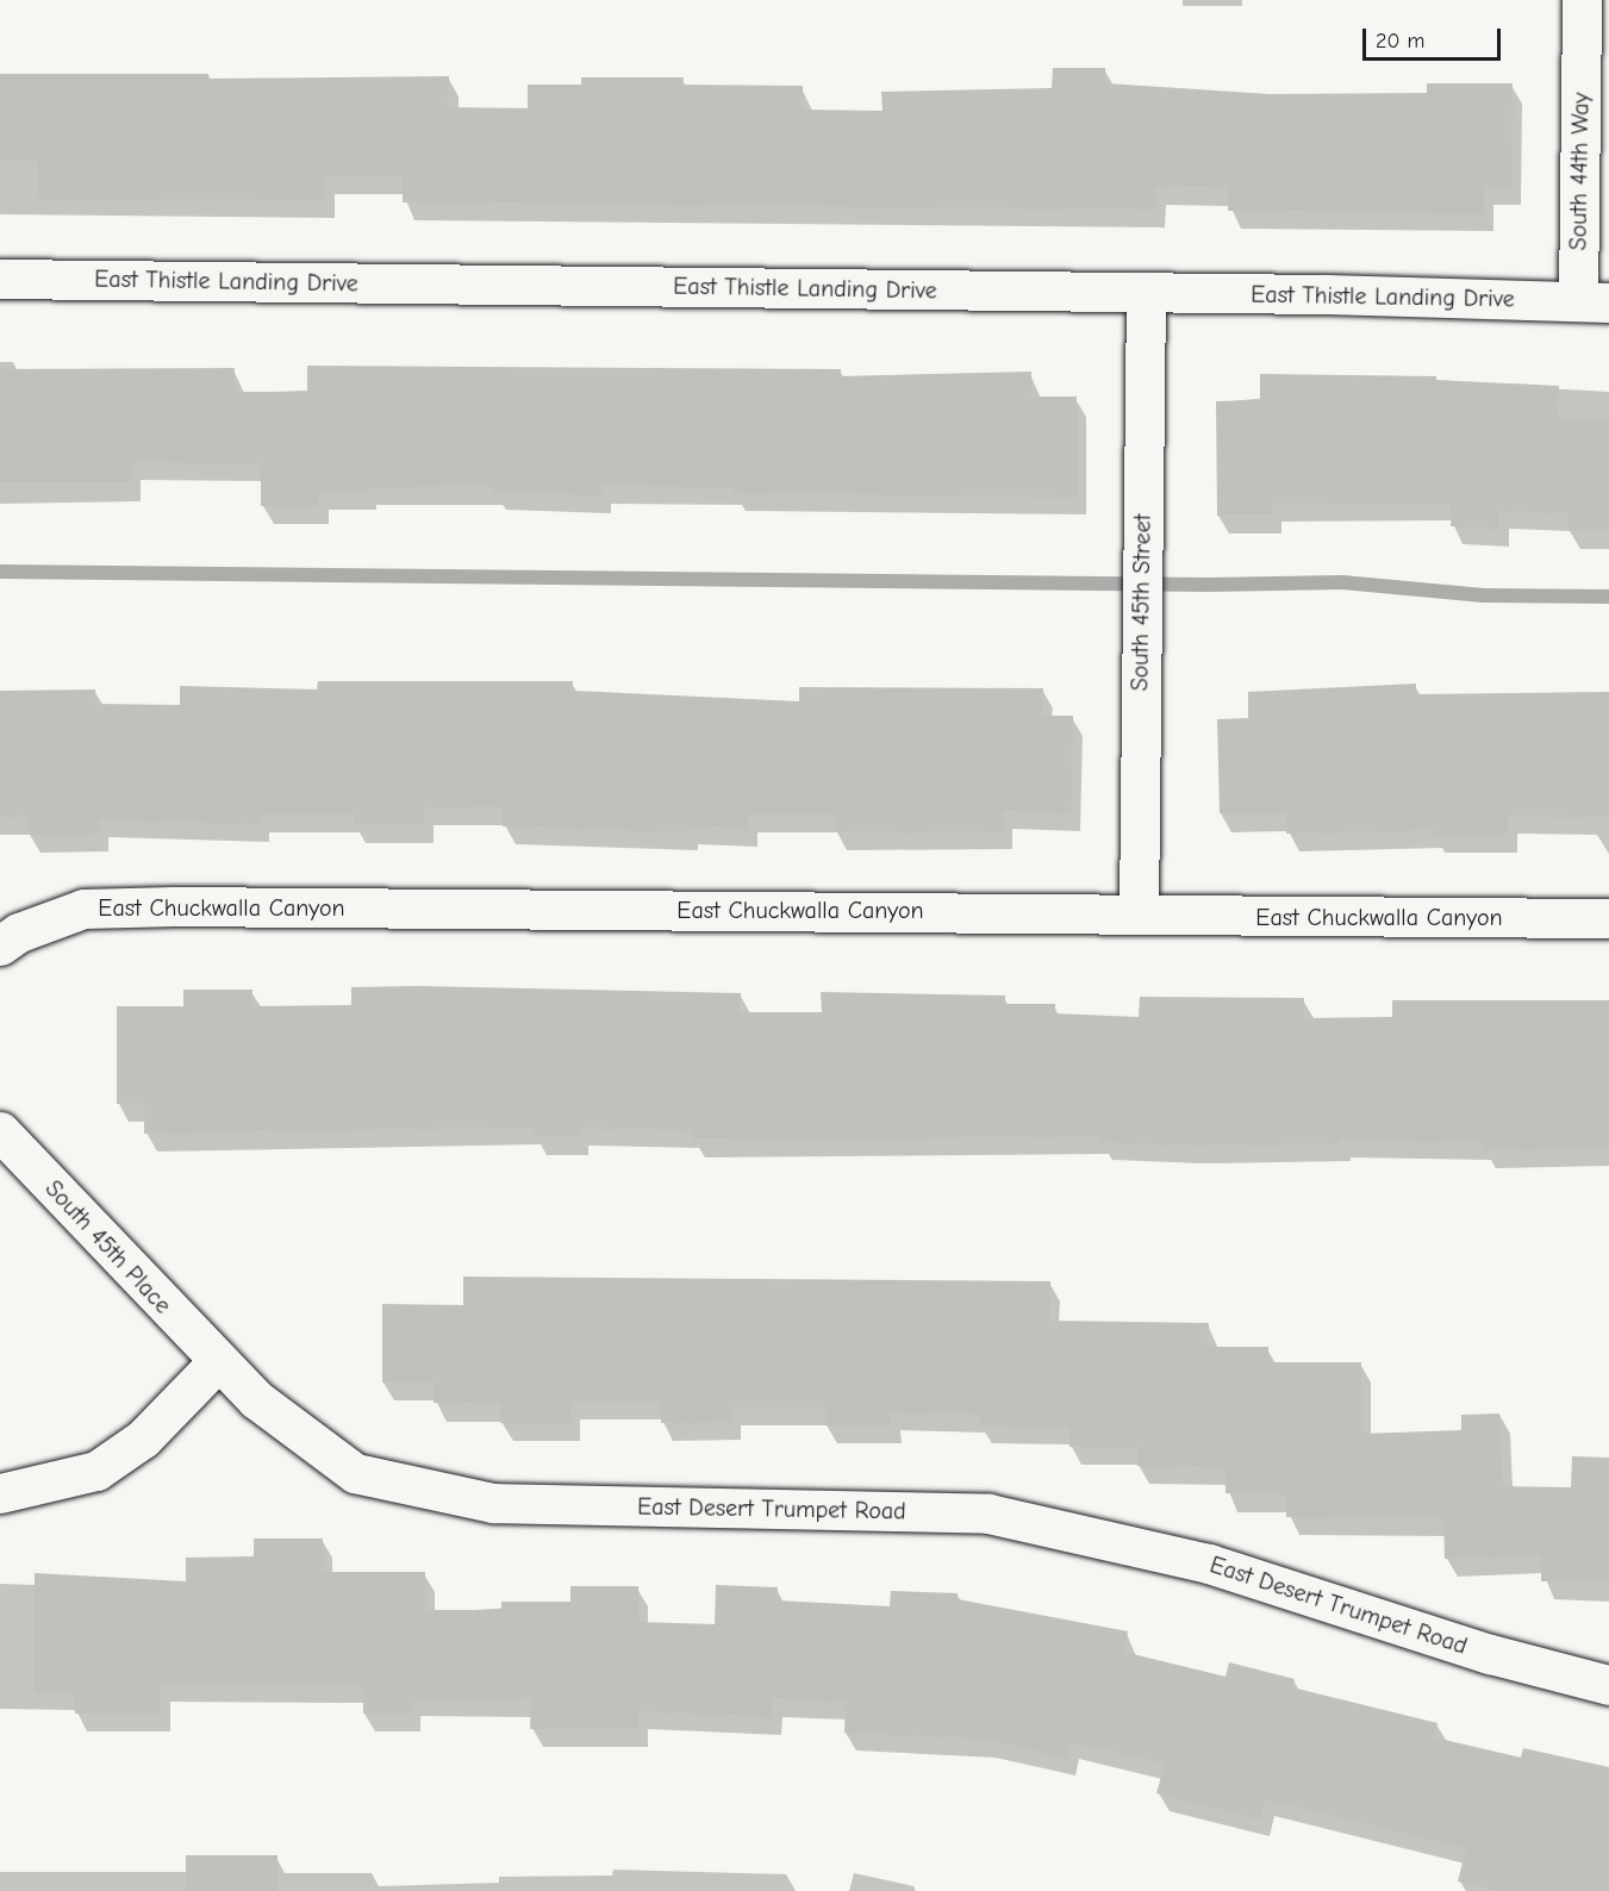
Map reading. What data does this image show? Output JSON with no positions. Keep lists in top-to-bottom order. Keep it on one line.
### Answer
{"streets":{"street":["South 44th Way","East Thistle Landing Drive","South 45th Street","East Chuckwalla Canyon","South 45th Place","East Desert Trumpet Road"]},"crossings":[["South 44th Way","East Thistle Landing Drive"],["East Thistle Landing Drive","South 45th Street"],["South 45th Street","East Chuckwalla Canyon"],["South 45th Place","East Desert Trumpet Road"]],"scale_bar":"20 m"}
